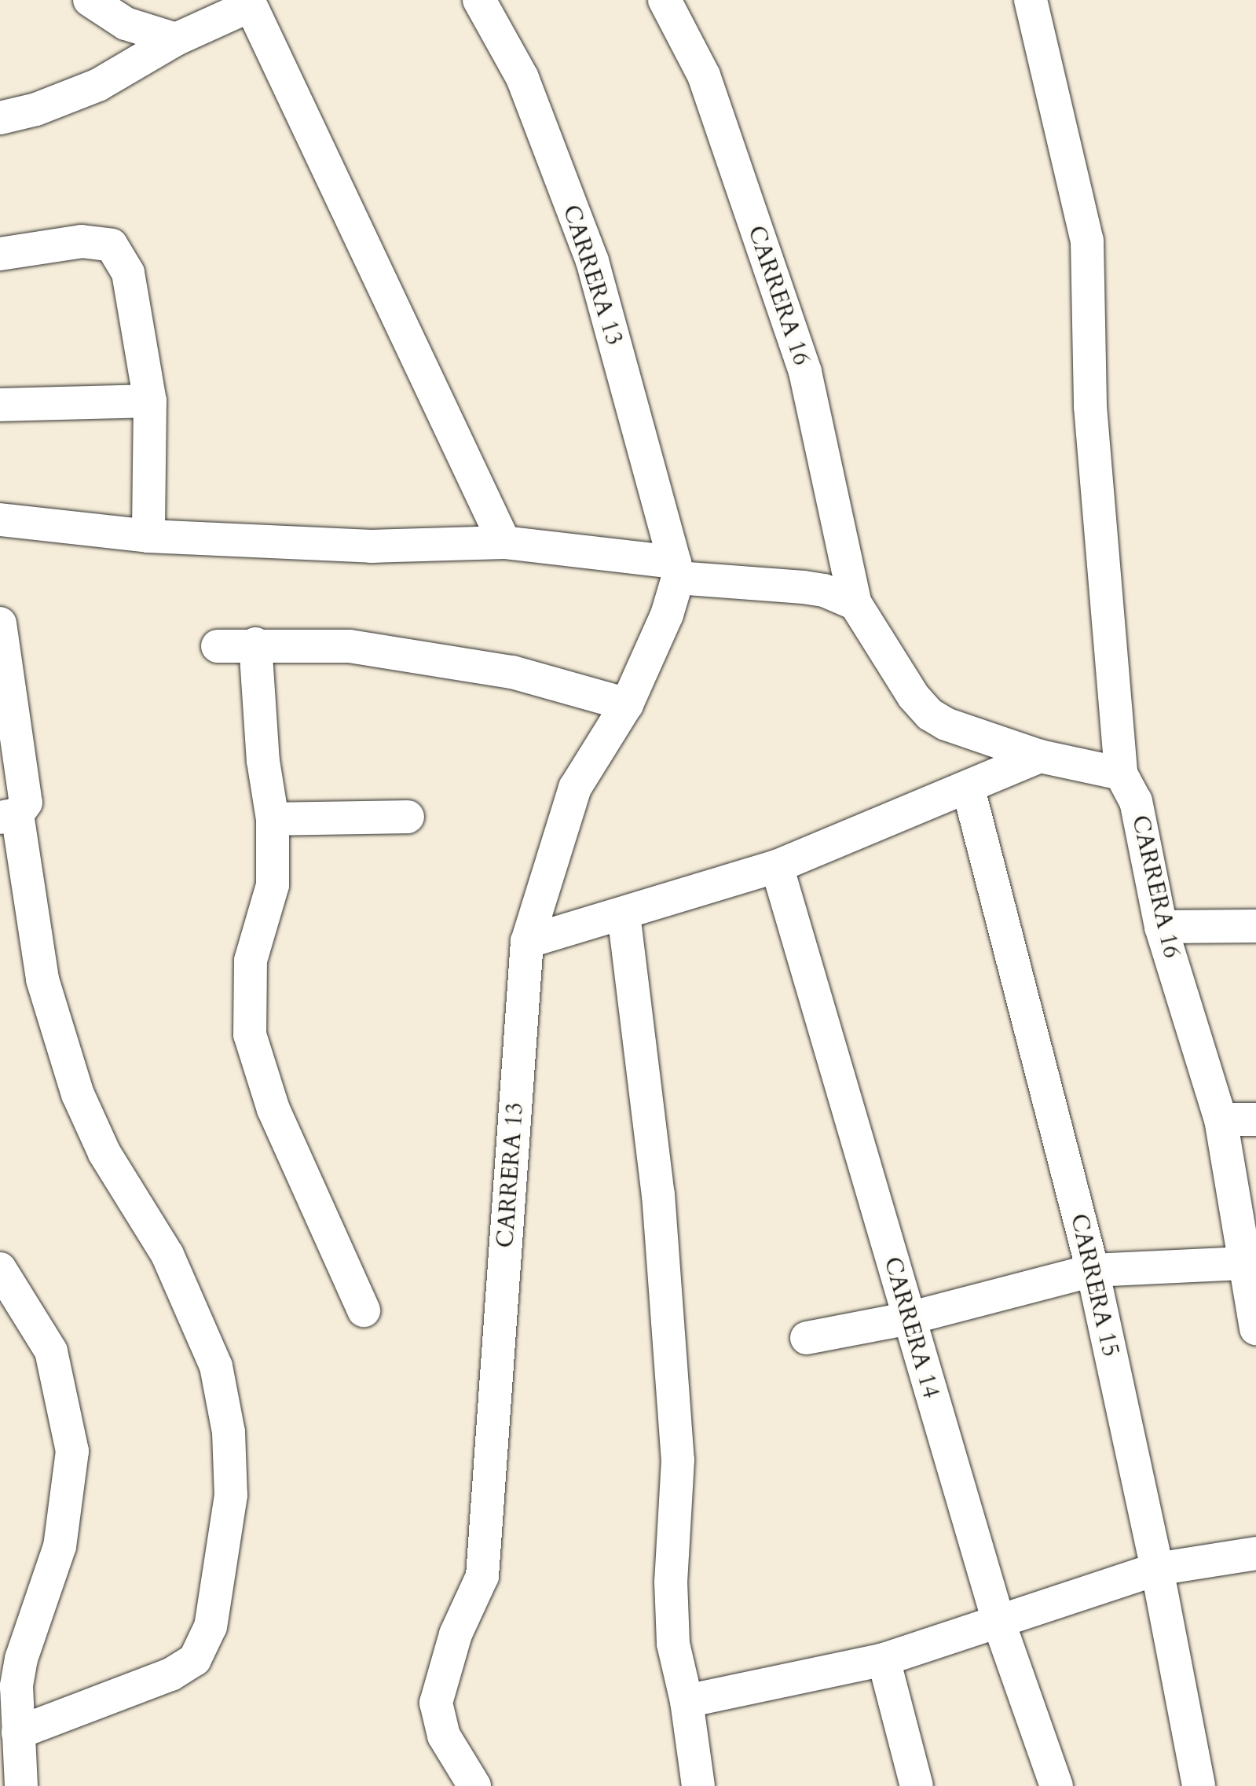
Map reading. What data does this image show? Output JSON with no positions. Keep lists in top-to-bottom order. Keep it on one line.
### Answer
{"streets":{"street":["CARRERA 13","CARRERA 16","CARRERA 15","CARRERA 14"]}}
